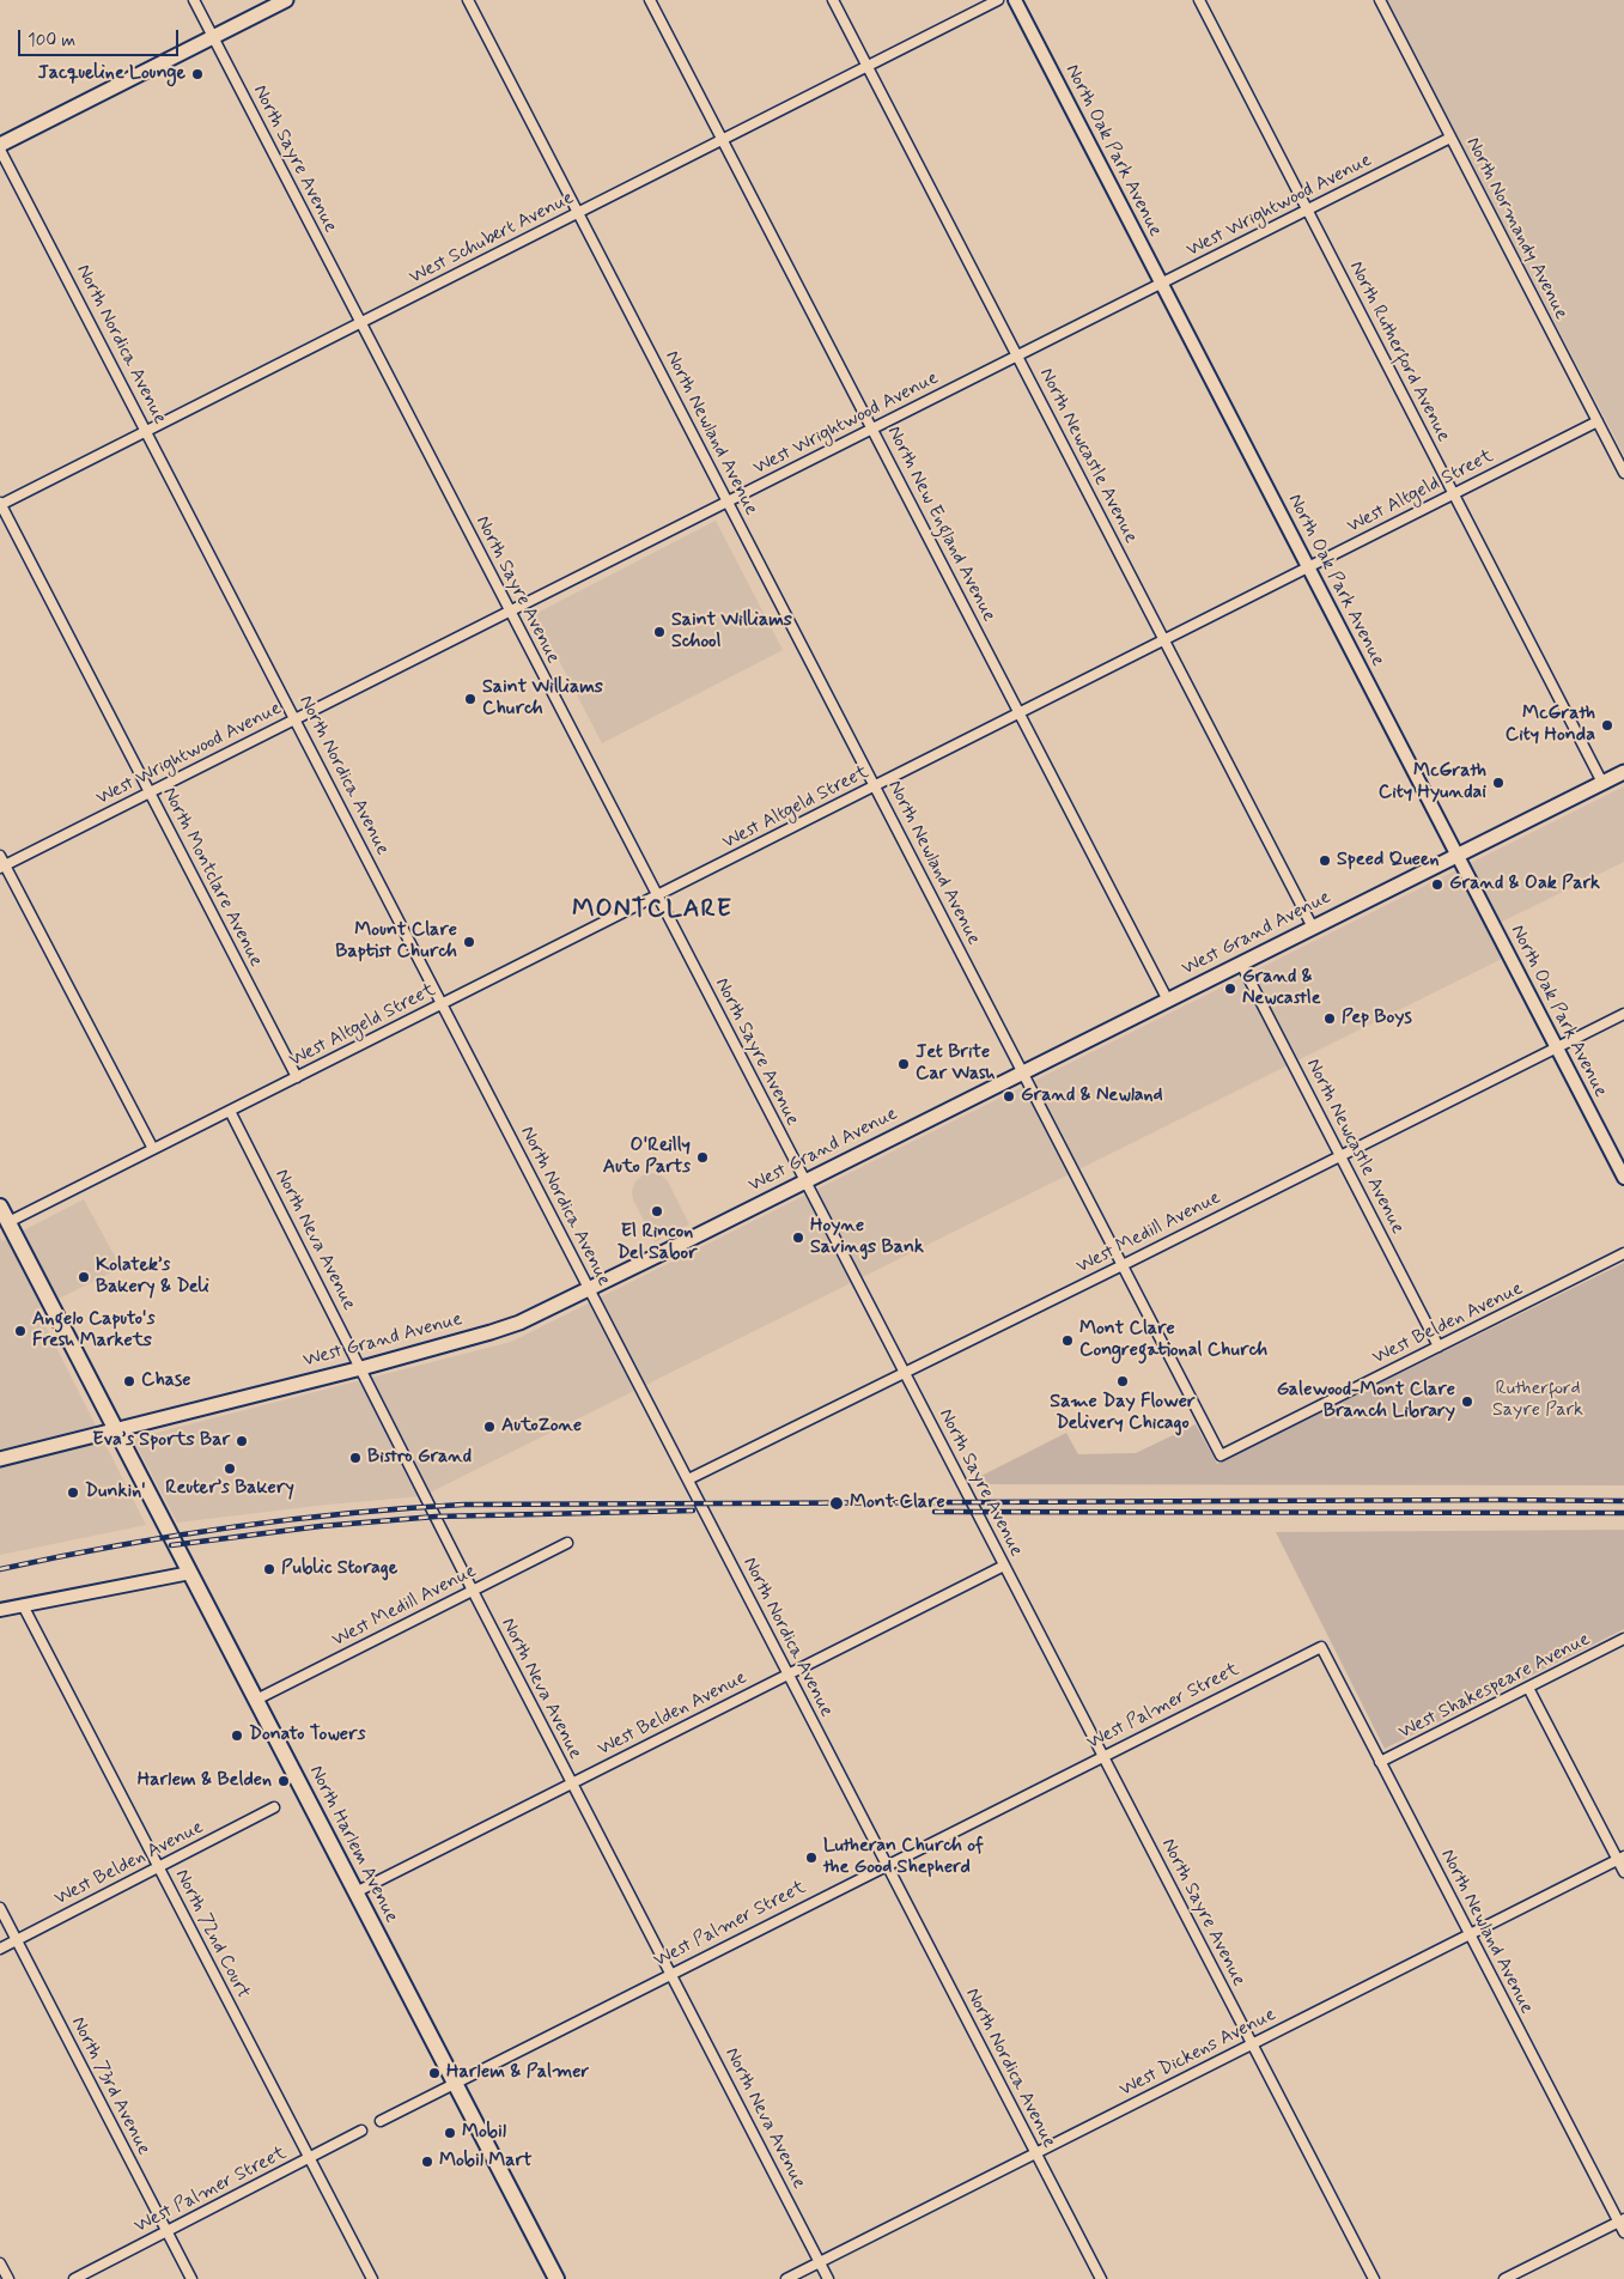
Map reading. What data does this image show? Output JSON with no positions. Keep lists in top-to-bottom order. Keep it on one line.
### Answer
{"streets":{"main road":["West Grand Avenue","North Harlem Avenue"],"street":["North Oak Park Avenue","North Sayre Avenue","West Wrightwood Avenue","North Normandy Avenue","West Schubert Avenue","North Nordica Avenue","North Rutherford Avenue","North Newland Avenue","North Newcastle Avenue","West Altgeld Street","North New England Avenue","North Montclare Avenue","West Medill Avenue","North Neva Avenue","West Belden Avenue","West Shakespeare Avenue","West Palmer Street","North 72nd Court","West Dickens Avenue","North 73rd Avenue"]},"crossings":[["North Oak Park Avenue","West Wrightwood Avenue"],["North Oak Park Avenue","West Altgeld Street"],["North Oak Park Avenue","West Grand Avenue"],["North Oak Park Avenue","West Medill Avenue"],["North Sayre Avenue","West Wrightwood Avenue"],["North Sayre Avenue","West Schubert Avenue"],["North Sayre Avenue","West Altgeld Street"],["North Sayre Avenue","West Grand Avenue"],["North Sayre Avenue","West Medill Avenue"],["North Sayre Avenue","West Belden Avenue"],["North Sayre Avenue","West Palmer Street"],["North Sayre Avenue","West Dickens Avenue"],["West Wrightwood Avenue","North Normandy Avenue"],["West Wrightwood Avenue","North Nordica Avenue"],["West Wrightwood Avenue","North Rutherford Avenue"],["West Wrightwood Avenue","North Newland Avenue"],["West Wrightwood Avenue","North Newcastle Avenue"],["West Wrightwood Avenue","North New England Avenue"],["West Wrightwood Avenue","North Montclare Avenue"],["North Normandy Avenue","West Altgeld Street"],["West Schubert Avenue","North Nordica Avenue"],["West Schubert Avenue","North Newland Avenue"],["West Schubert Avenue","North Newcastle Avenue"],["West Schubert Avenue","North New England Avenue"],["West Schubert Avenue","North Montclare Avenue"],["North Nordica Avenue","West Altgeld Street"],["North Nordica Avenue","West Grand Avenue"],["North Nordica Avenue","West Medill Avenue"],["North Nordica Avenue","West Belden Avenue"],["North Nordica Avenue","West Palmer Street"],["North Nordica Avenue","West Dickens Avenue"],["North Rutherford Avenue","West Altgeld Street"],["North Rutherford Avenue","West Grand Avenue"],["North Newland Avenue","West Altgeld Street"],["North Newland Avenue","West Grand Avenue"],["North Newland Avenue","West Medill Avenue"],["North Newland Avenue","West Belden Avenue"],["North Newland Avenue","West Shakespeare Avenue"],["North Newland Avenue","West Palmer Street"],["North Newland Avenue","West Dickens Avenue"],["North Newcastle Avenue","West Altgeld Street"],["North Newcastle Avenue","West Grand Avenue"],["North Newcastle Avenue","West Medill Avenue"],["North Newcastle Avenue","West Belden Avenue"],["West Altgeld Street","North New England Avenue"],["West Altgeld Street","North Montclare Avenue"],["West Altgeld Street","North Neva Avenue"],["West Altgeld Street","North Harlem Avenue"],["North New England Avenue","West Grand Avenue"],["West Grand Avenue","North Neva Avenue"],["West Grand Avenue","North Harlem Avenue"],["West Medill Avenue","North Neva Avenue"],["West Medill Avenue","North Harlem Avenue"],["North Neva Avenue","West Belden Avenue"],["North Neva Avenue","West Palmer Street"],["North Neva Avenue","West Dickens Avenue"],["West Belden Avenue","North Harlem Avenue"],["West Belden Avenue","North 72nd Court"],["West Belden Avenue","North 73rd Avenue"],["West Palmer Street","North Harlem Avenue"],["West Palmer Street","North 72nd Court"],["West Palmer Street","North 73rd Avenue"]],"districts":["MONTCLARE"],"parks":["Rutherford Sayre Park"],"places":["Jacqueline Lounge","Saint Williams School","Saint Williams Church","McGrath City Honda","McGrath City Hyundai","Speed Queen","Grand & Oak Park","Mount Clare Baptist Church","Grand & Newcastle","Pep Boys","Jet Brite Car Wash","Grand & Newland","O'Reilly Auto Parts","El Rincon Del Sabor","Hoyne Savings Bank","Kolatek’s Bakery & Deli","Angelo Caputo's Fresh Markets","Mont Clare Congregational Church","Chase","Same Day Flower Delivery Chicago","Galewood-Mont Clare Branch Library","AutoZone","Eva’s Sports Bar","Bistro Grand","Reuter’s Bakery","Dunkin'","Mont Clare","Public Storage","Donato Towers","Harlem & Belden","Lutheran Church of the Good Shepherd","Harlem & Palmer","Mobil","Mobil Mart"],"scale_bar":"100 m"}
